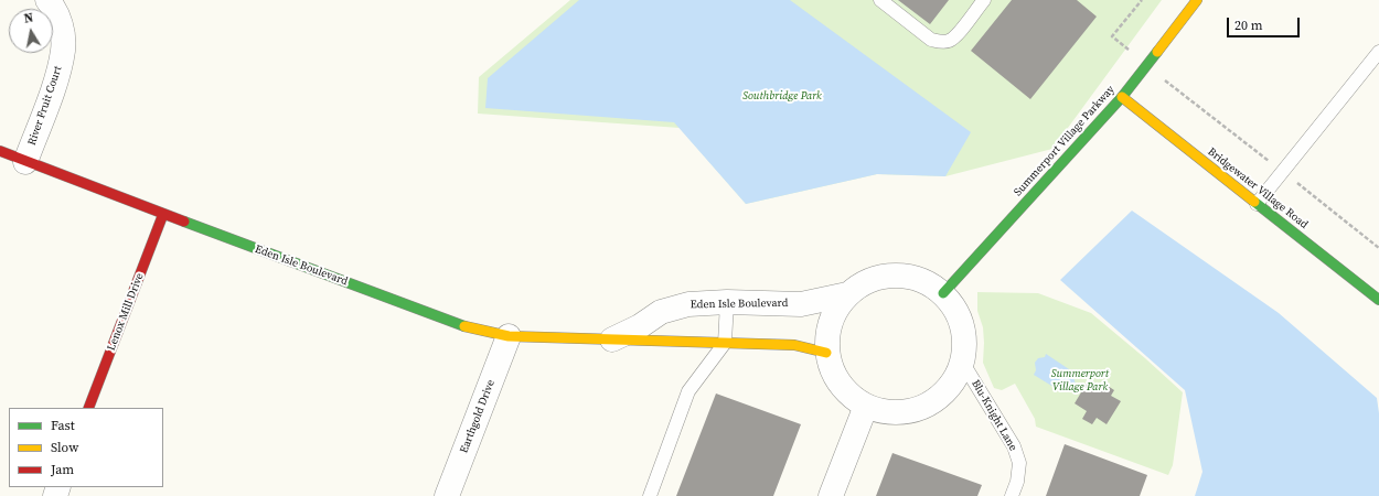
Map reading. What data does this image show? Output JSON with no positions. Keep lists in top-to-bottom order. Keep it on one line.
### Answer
{"streets":{"street":["River Fruit Court","Summerport Village Parkway","Bridgewater Village Road","Eden Isle Boulevard","Lenox Mill Drive","Earthgold Drive"],"lane":["Blu-Knight Lane"]},"crossings":[["River Fruit Court","Eden Isle Boulevard"],["Summerport Village Parkway","Bridgewater Village Road"],["Summerport Village Parkway","Eden Isle Boulevard"],["Summerport Village Parkway","Blu-Knight Lane"],["Eden Isle Boulevard","Lenox Mill Drive"],["Eden Isle Boulevard","Blu-Knight Lane"],["Eden Isle Boulevard","Earthgold Drive"]],"parks":["Southbridge Park","Summerport Village Park"],"legend":["Fast","Slow","Jam"],"scale_bar":"20 m","north":"top"}
